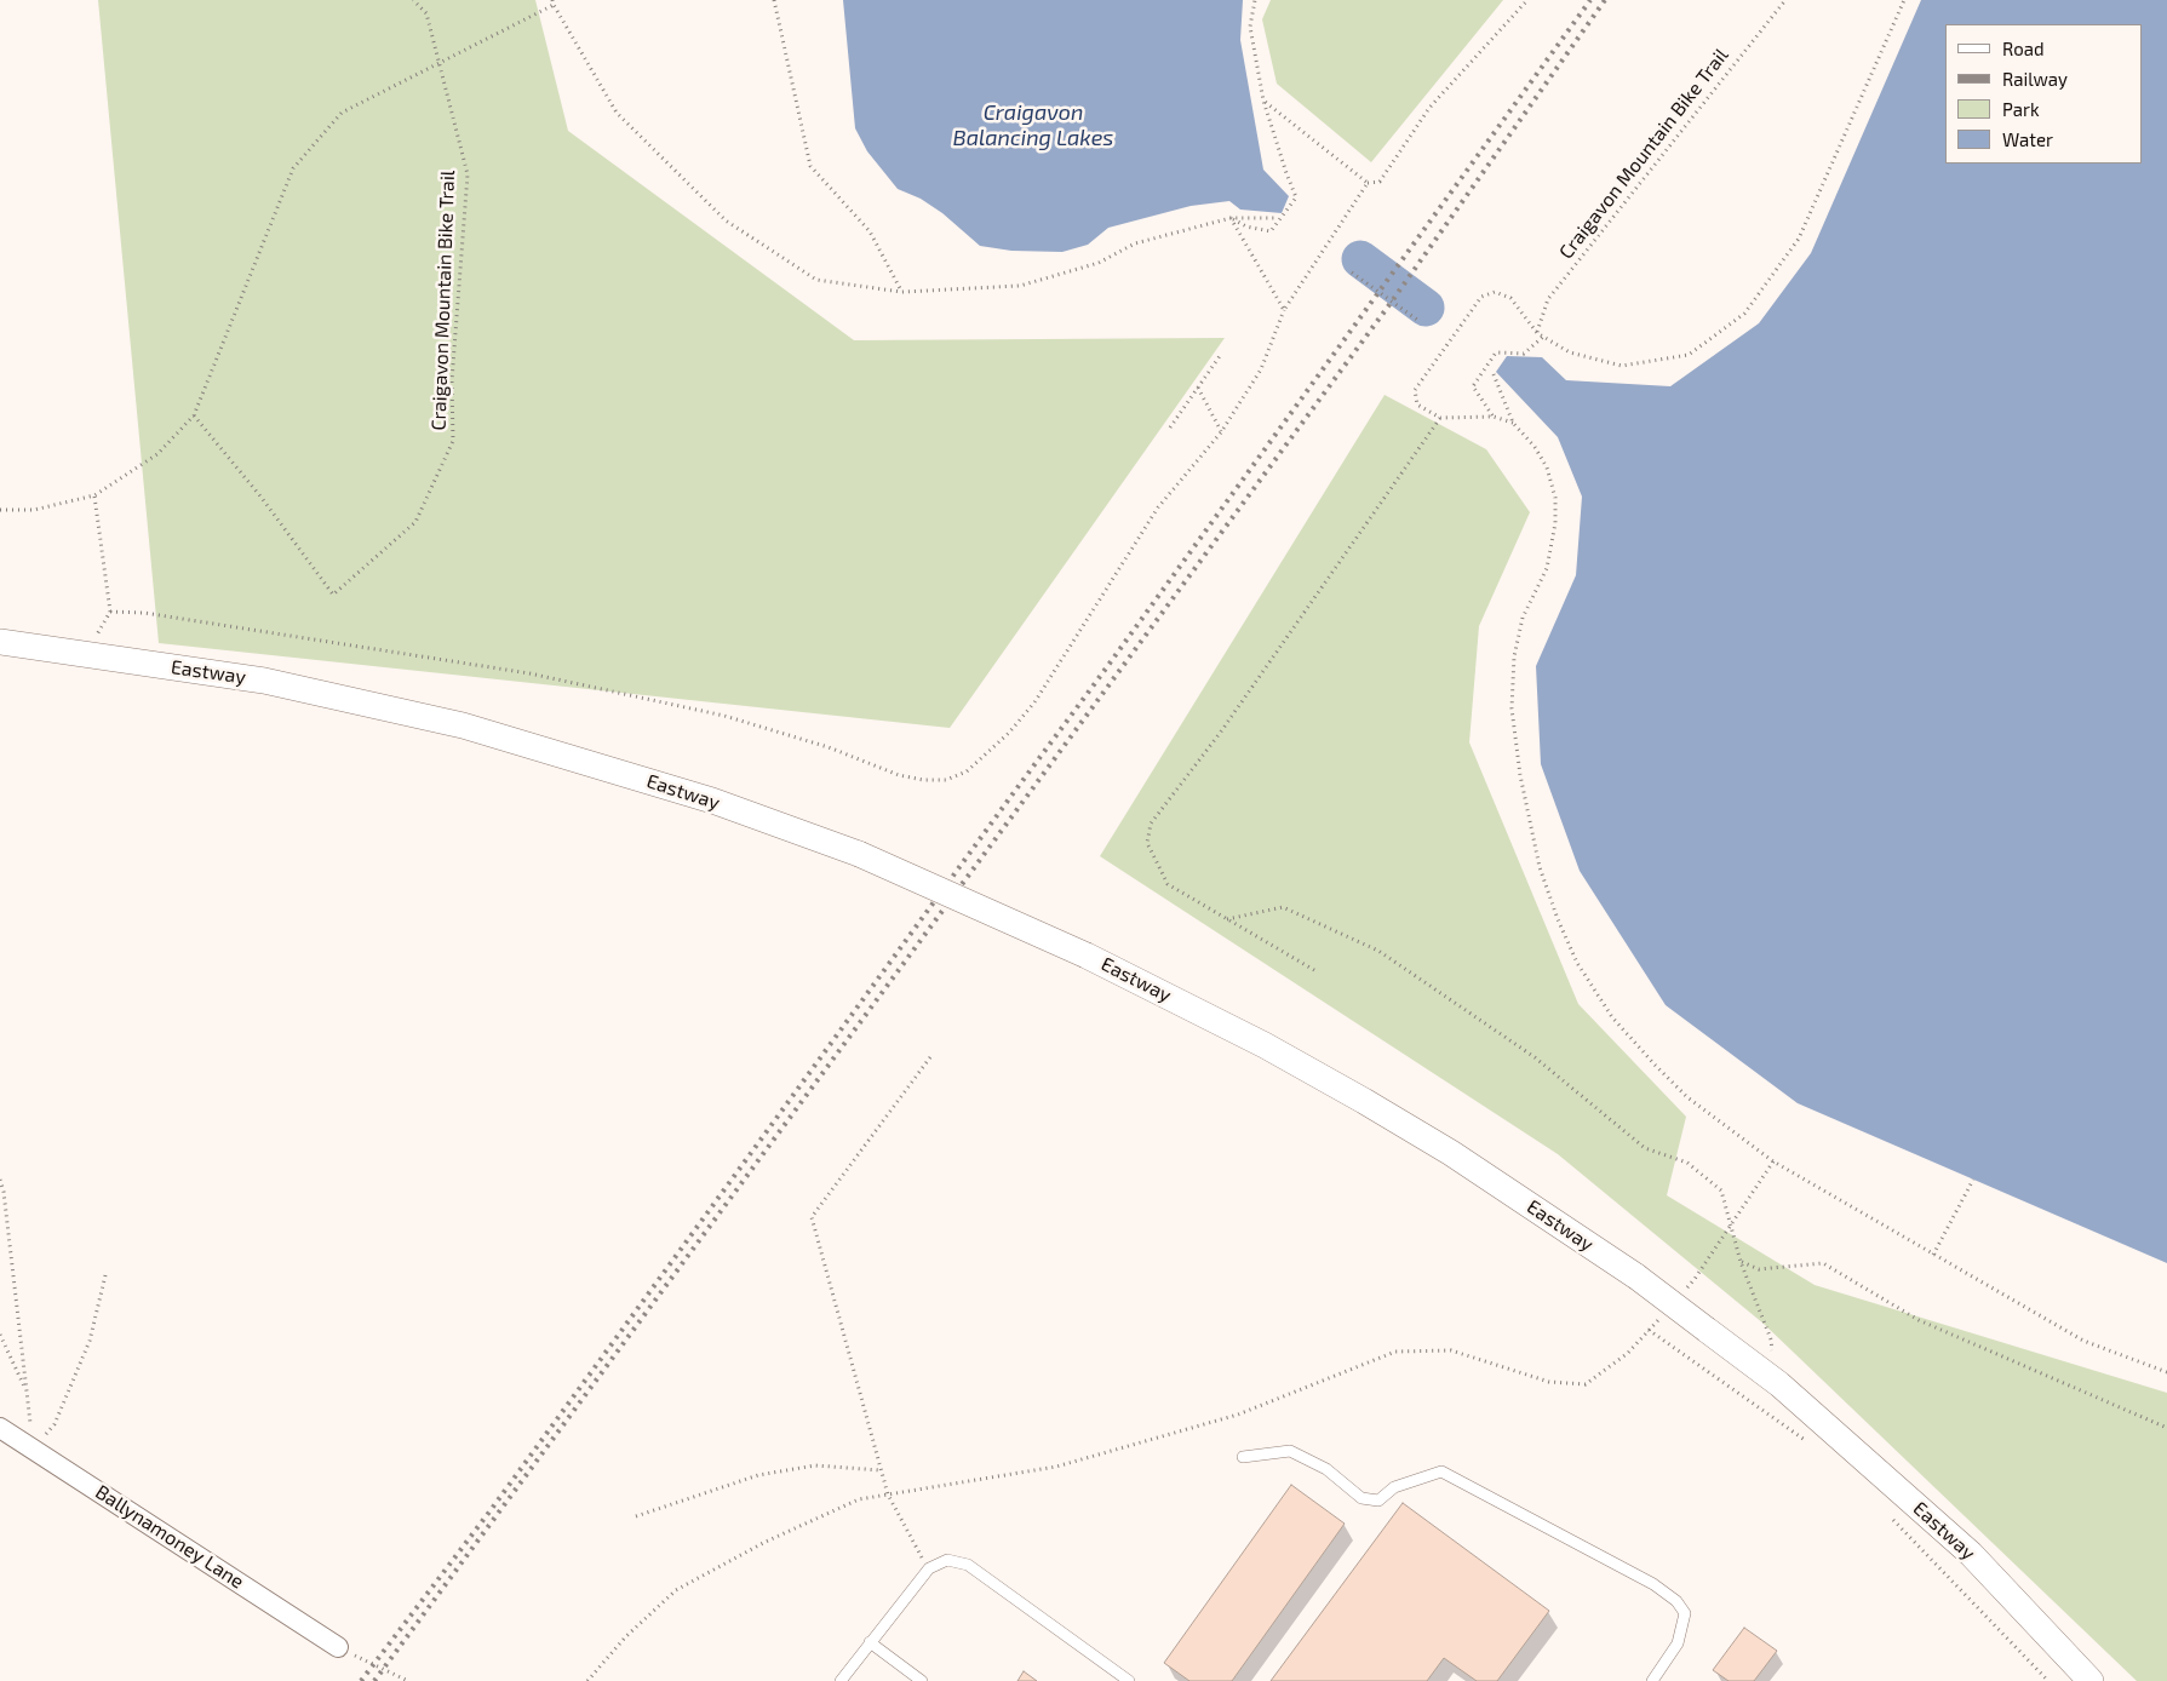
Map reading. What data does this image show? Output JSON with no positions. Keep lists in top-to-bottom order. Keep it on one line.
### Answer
{"streets":{"street":["Eastway","Ballynamoney Lane"],"path":["Craigavon Mountain Bike Trail"]},"water":["Craigavon Balancing Lakes"],"legend":["Road","Railway","Park","Water"]}
